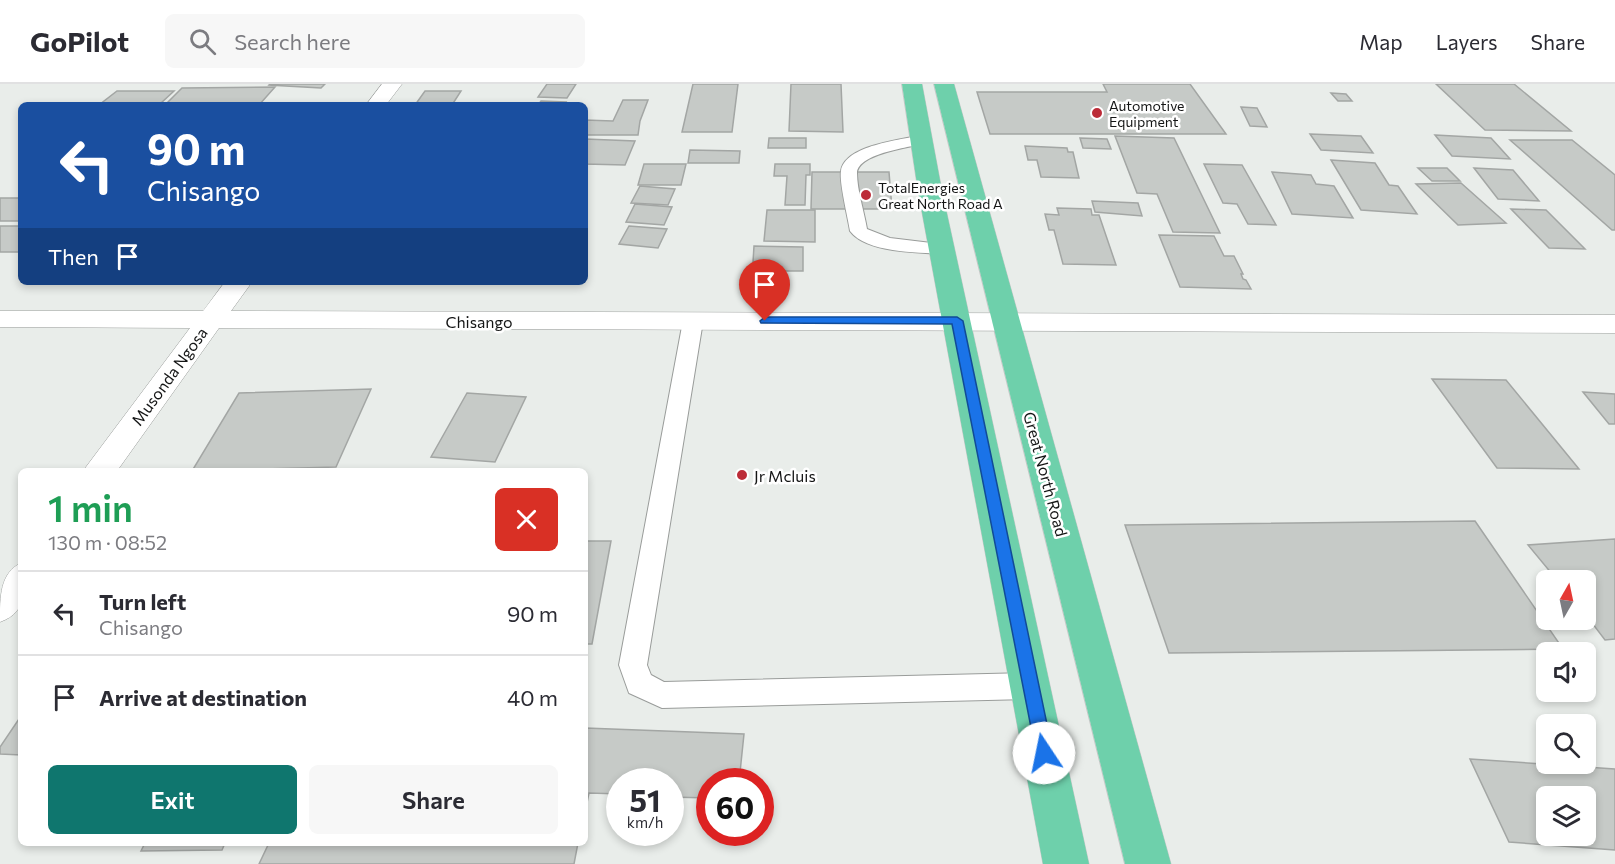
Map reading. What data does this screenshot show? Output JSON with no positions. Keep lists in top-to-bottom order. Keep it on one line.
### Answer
{"streets":{"main road":["Great North Road"],"street":["Chisango","Musonda Ngosa"]},"crossings":[["Chisango","Musonda Ngosa"],["Chisango","Great North Road"]],"places":["Automotive Equipment","TotalEnergies Great North Road A","Jr Mcluis"],"north":"top","page":{"header":"GoPilot","search":"Search here","nav":["Map","Layers","Share"],"turn":["90 m","Chisango"],"then":"Then","heading":["1 min","130 m · 08:52"],"list":[{"name":"Turn left","note":"Chisango","value":"90 m"},{"name":"Arrive at destination","value":"40 m"}],"buttons":["Exit","Share"],"speed":"51 km/h","limit":"60"}}
